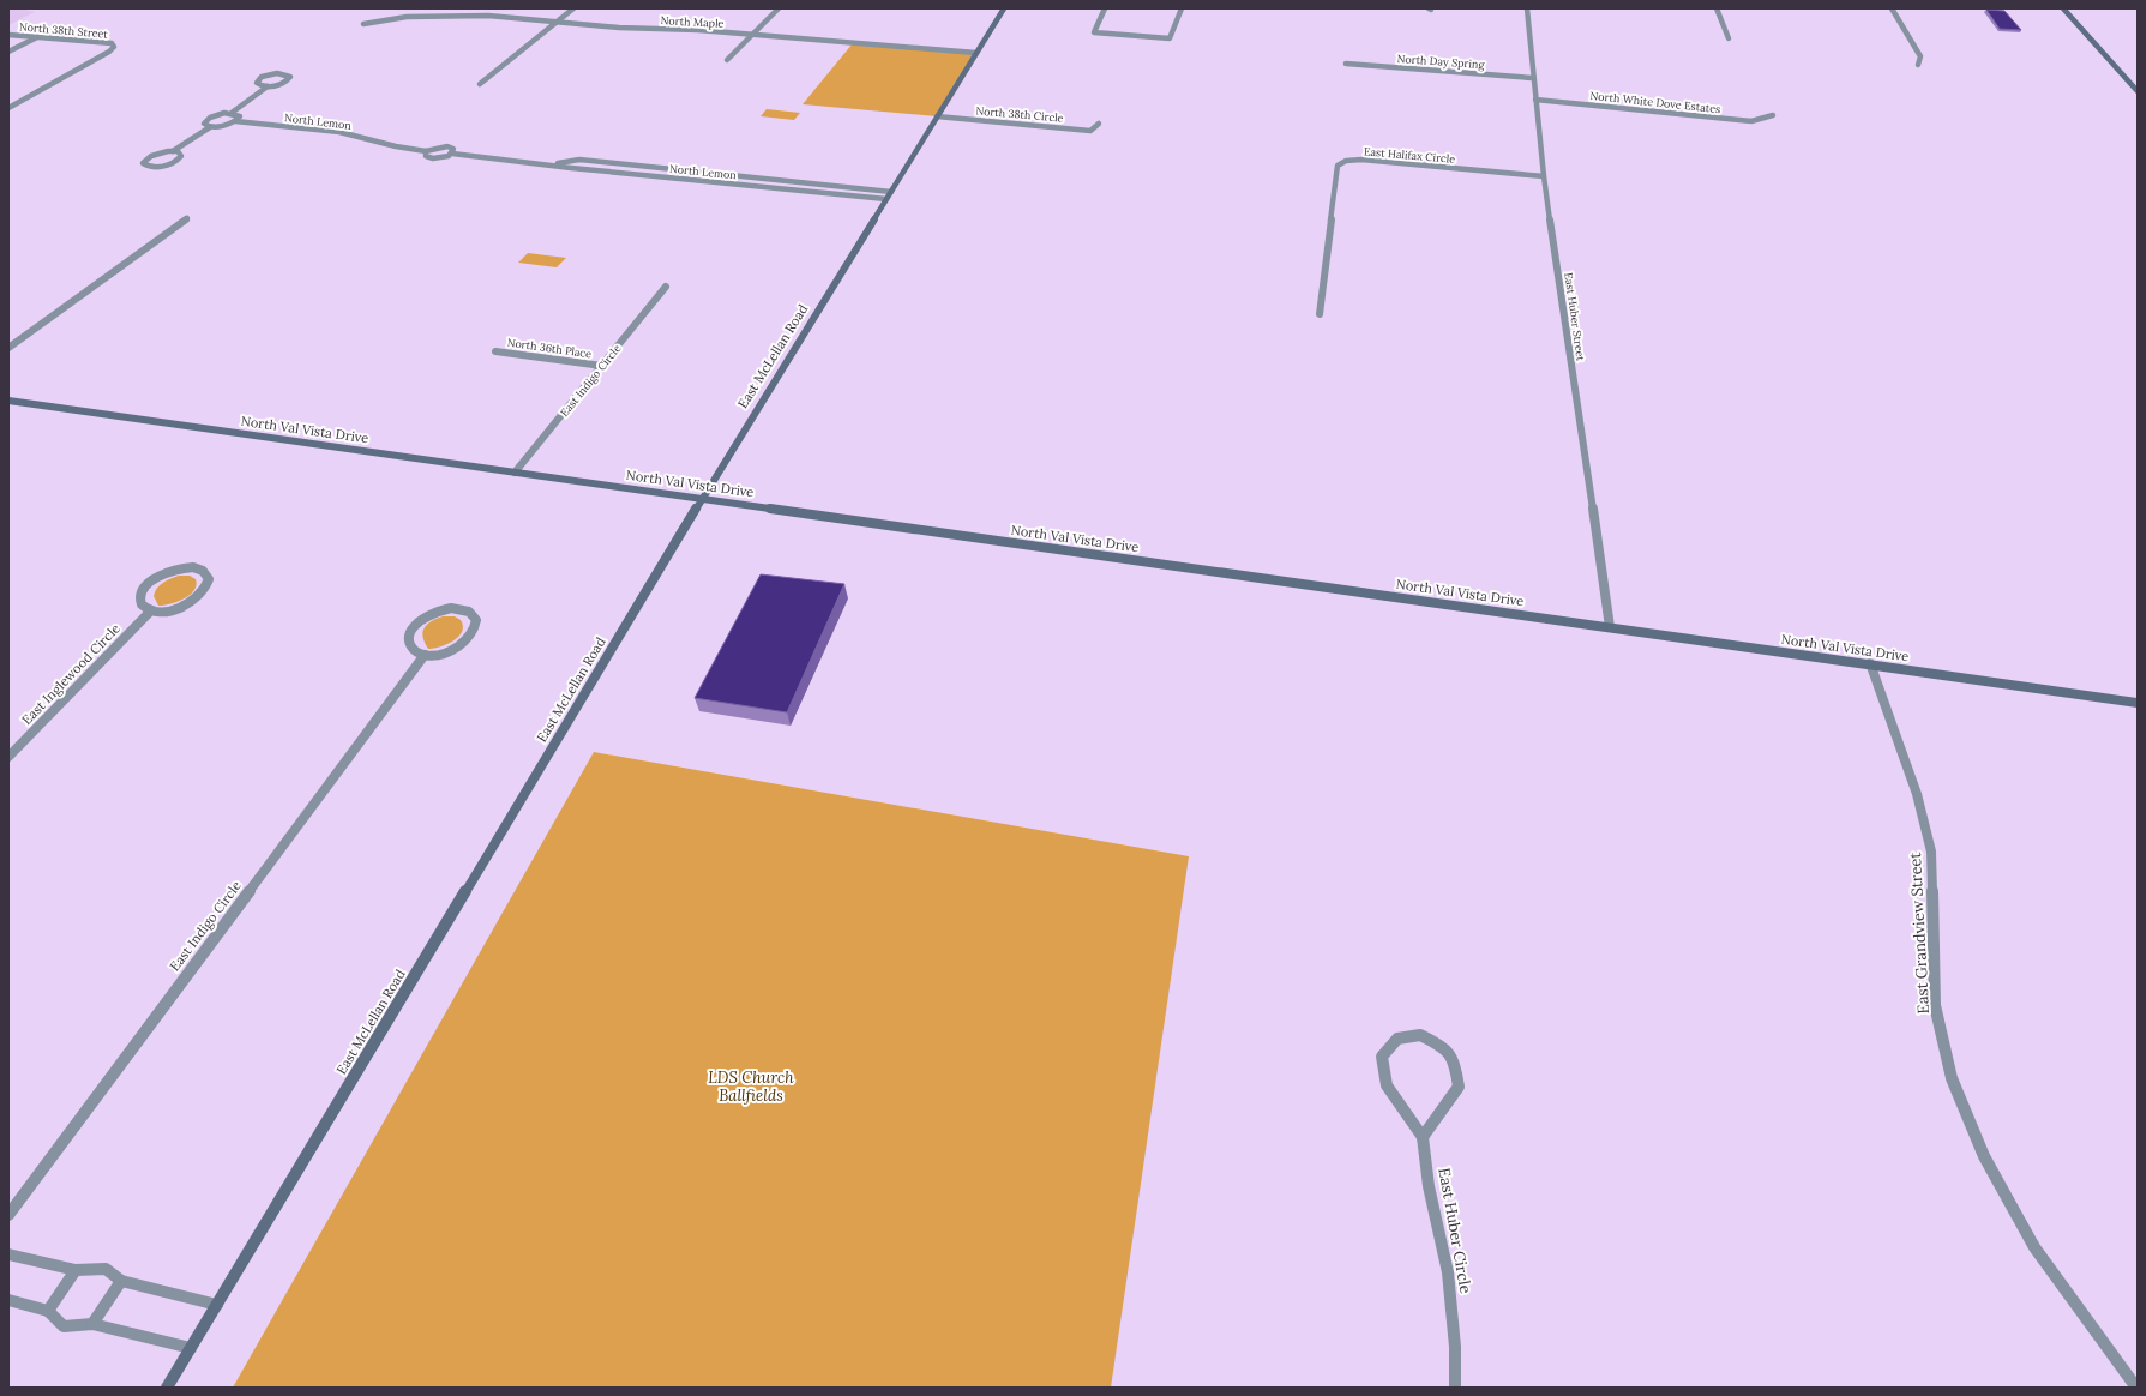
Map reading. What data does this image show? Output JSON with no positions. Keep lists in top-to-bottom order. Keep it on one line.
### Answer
{"streets":{"main road":["East McLellan Road","North Val Vista Drive"],"street":["North Maple","North 38th Street","North Day Spring","North White Dove Estates","North 38th Circle","North Lemon","East Halifax Circle","East Huber Street","North 36th Place","East Indigo Circle","East Inglewood Circle","East Grandview Street","East Huber Circle"]},"crossings":[["North Maple","East McLellan Road"],["North Day Spring","East Huber Street"],["North White Dove Estates","East Huber Street"],["North 38th Circle","East McLellan Road"],["North Lemon","East McLellan Road"],["East Halifax Circle","East Huber Street"],["East Huber Street","North Val Vista Drive"],["North 36th Place","East Indigo Circle"],["East McLellan Road","North Val Vista Drive"],["East Indigo Circle","North Val Vista Drive"],["North Val Vista Drive","East Grandview Street"]],"parks":["LDS Church Ballfields"]}
